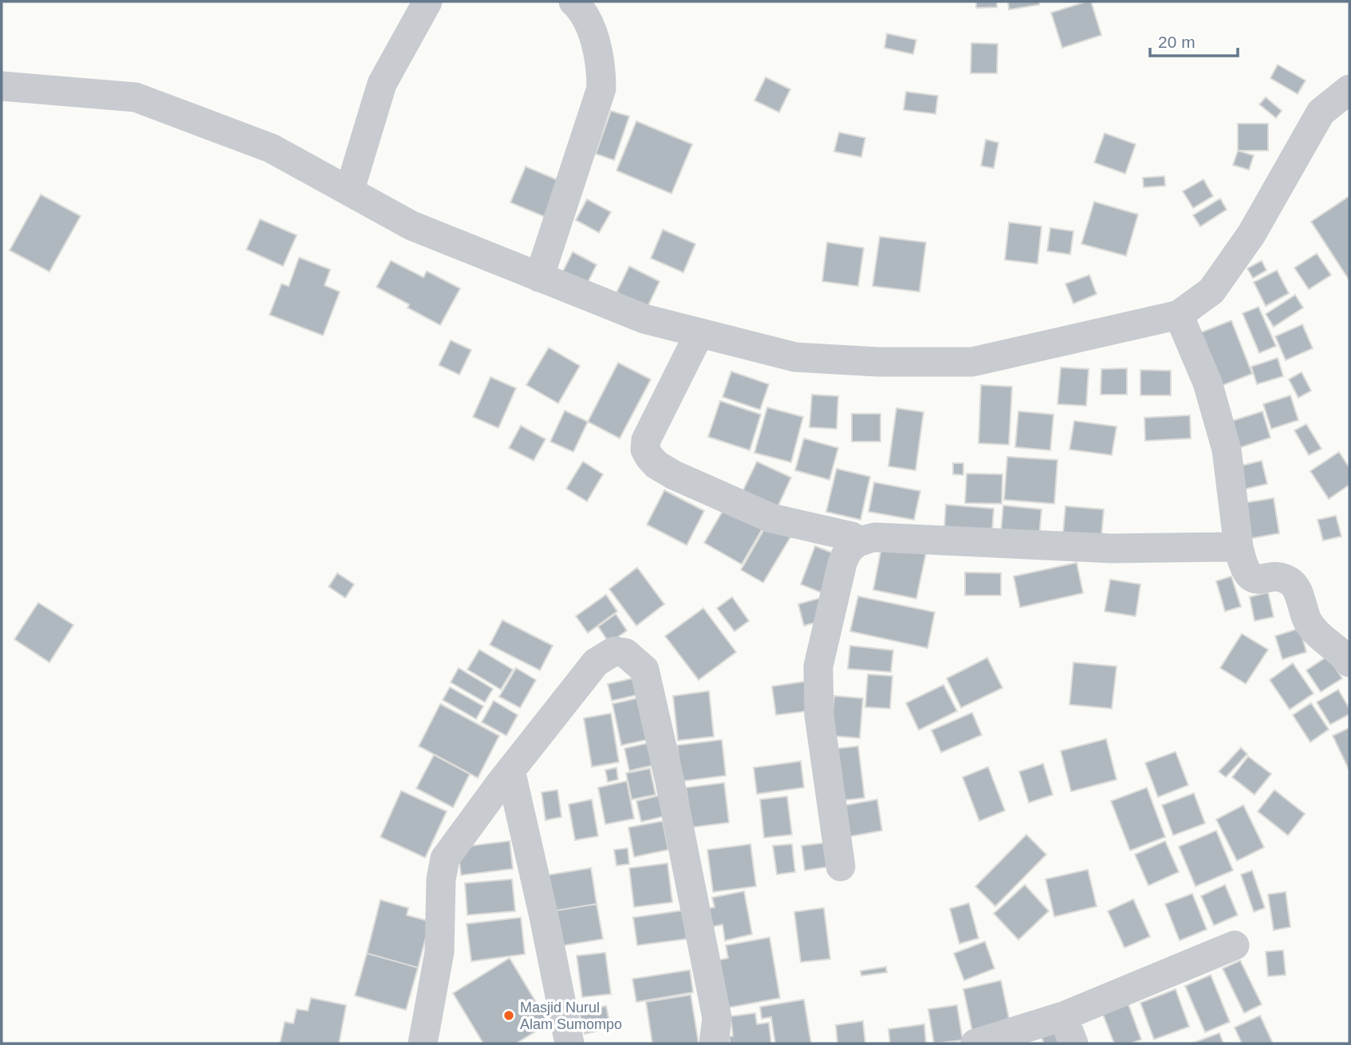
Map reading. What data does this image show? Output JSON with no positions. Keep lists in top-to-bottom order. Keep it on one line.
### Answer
{"places":["Masjid Nurul Alam Sumompo"],"scale_bar":"20 m"}
